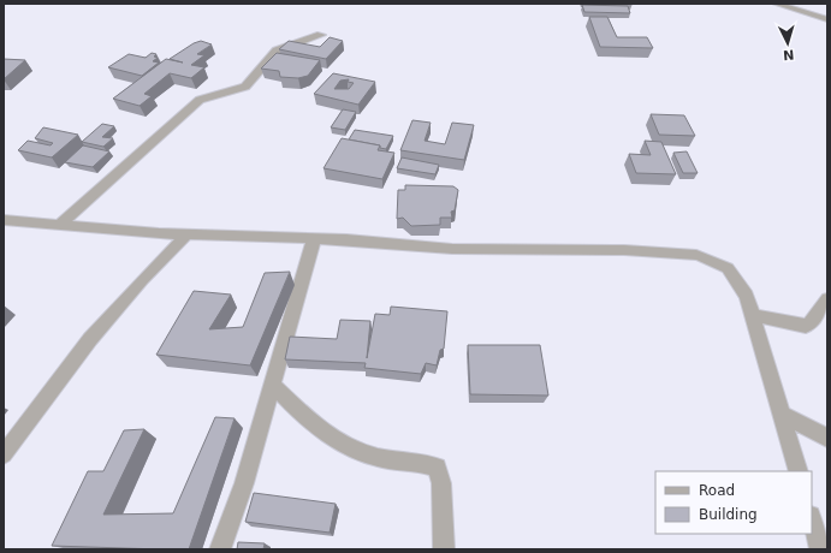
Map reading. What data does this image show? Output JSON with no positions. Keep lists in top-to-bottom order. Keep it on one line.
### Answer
{"legend":["Road","Building"],"north":"bottom"}
